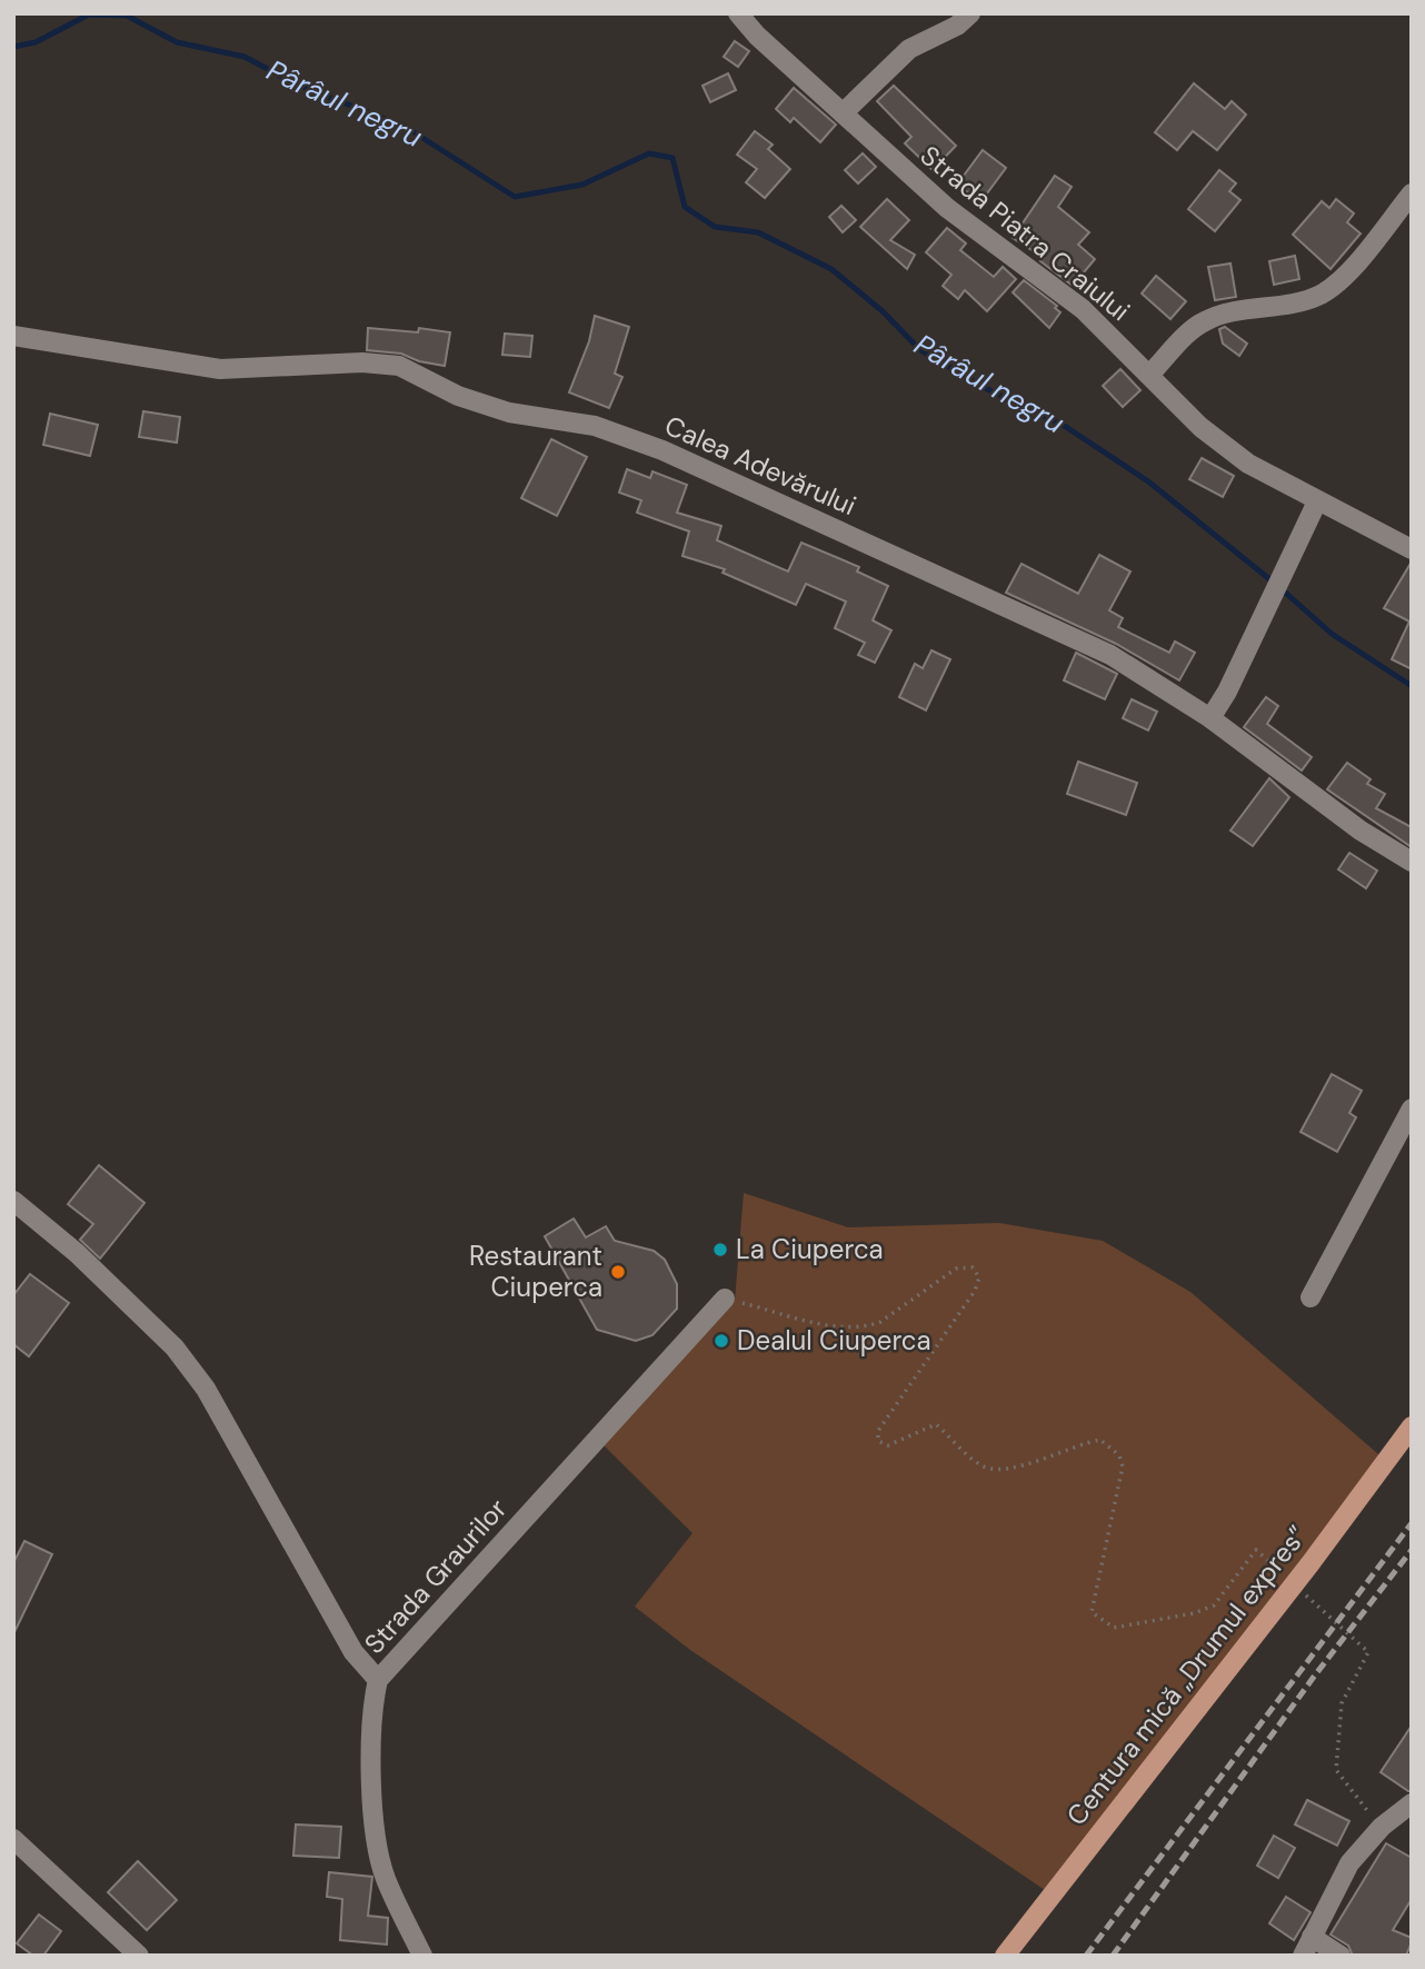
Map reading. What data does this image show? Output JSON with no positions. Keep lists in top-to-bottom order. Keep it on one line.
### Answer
{"streets":{"main road":["Centura mică „Drumul expres”"],"street":["Strada Piatra Craiului","Calea Adevărului","Strada Graurilor"]},"water":["Pârâul negru"],"places":["La Ciuperca","Restaurant Ciuperca","Dealul Ciuperca"]}
